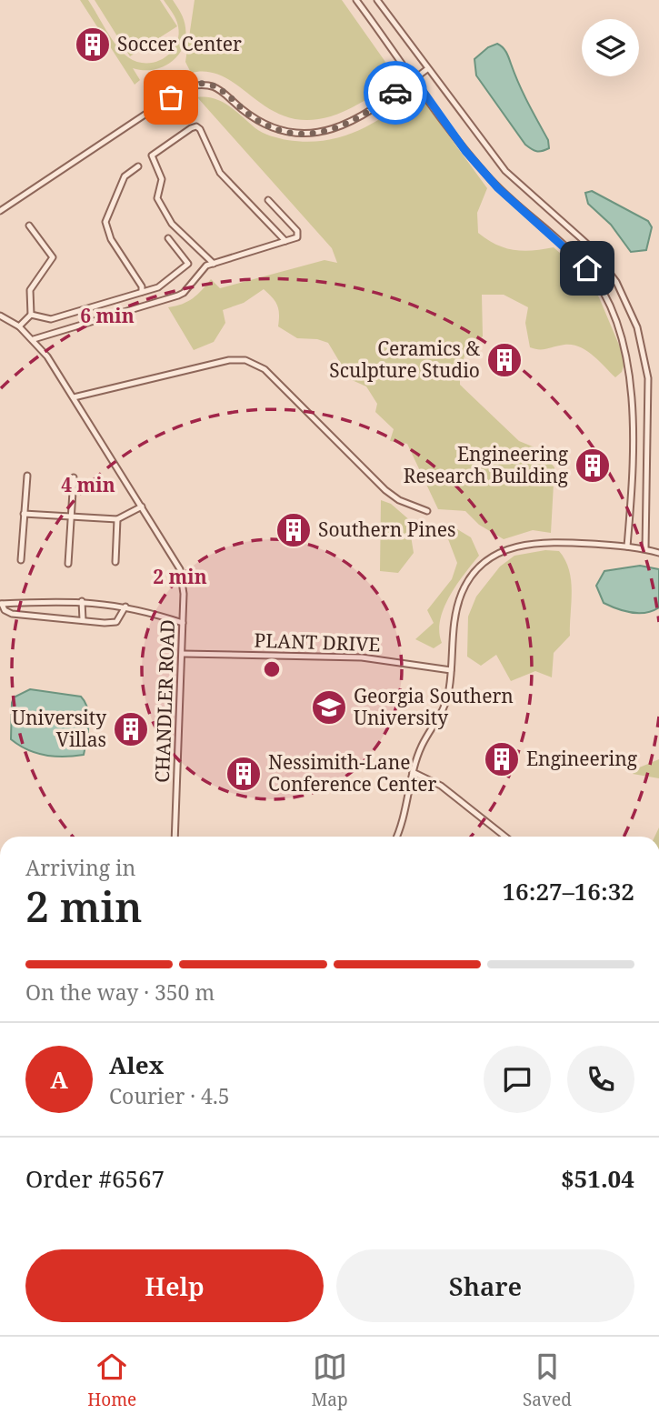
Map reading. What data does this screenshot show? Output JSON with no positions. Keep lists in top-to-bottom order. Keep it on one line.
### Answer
{"streets":{"street":["PLANT DRIVE","CHANDLER ROAD"]},"crossings":[["PLANT DRIVE","CHANDLER ROAD"]],"places":{"building":["Soccer Center","Ceramics & Sculpture Studio","Engineering Research Building","Southern Pines","University Villas","Engineering","Nessimith-Lane Conference Center"],"school or university":["Georgia Southern University"]},"page":{"heading":["2 min","Arriving in","16:27–16:32"],"panel":["Alex","Courier · 4.5","Order #6567","$51.04"],"bar":"On the way · 350 m","round":"A","buttons":["Help","Share"],"tabs":["Home","Map","Saved"]},"rings":["6 min","4 min","2 min"]}
